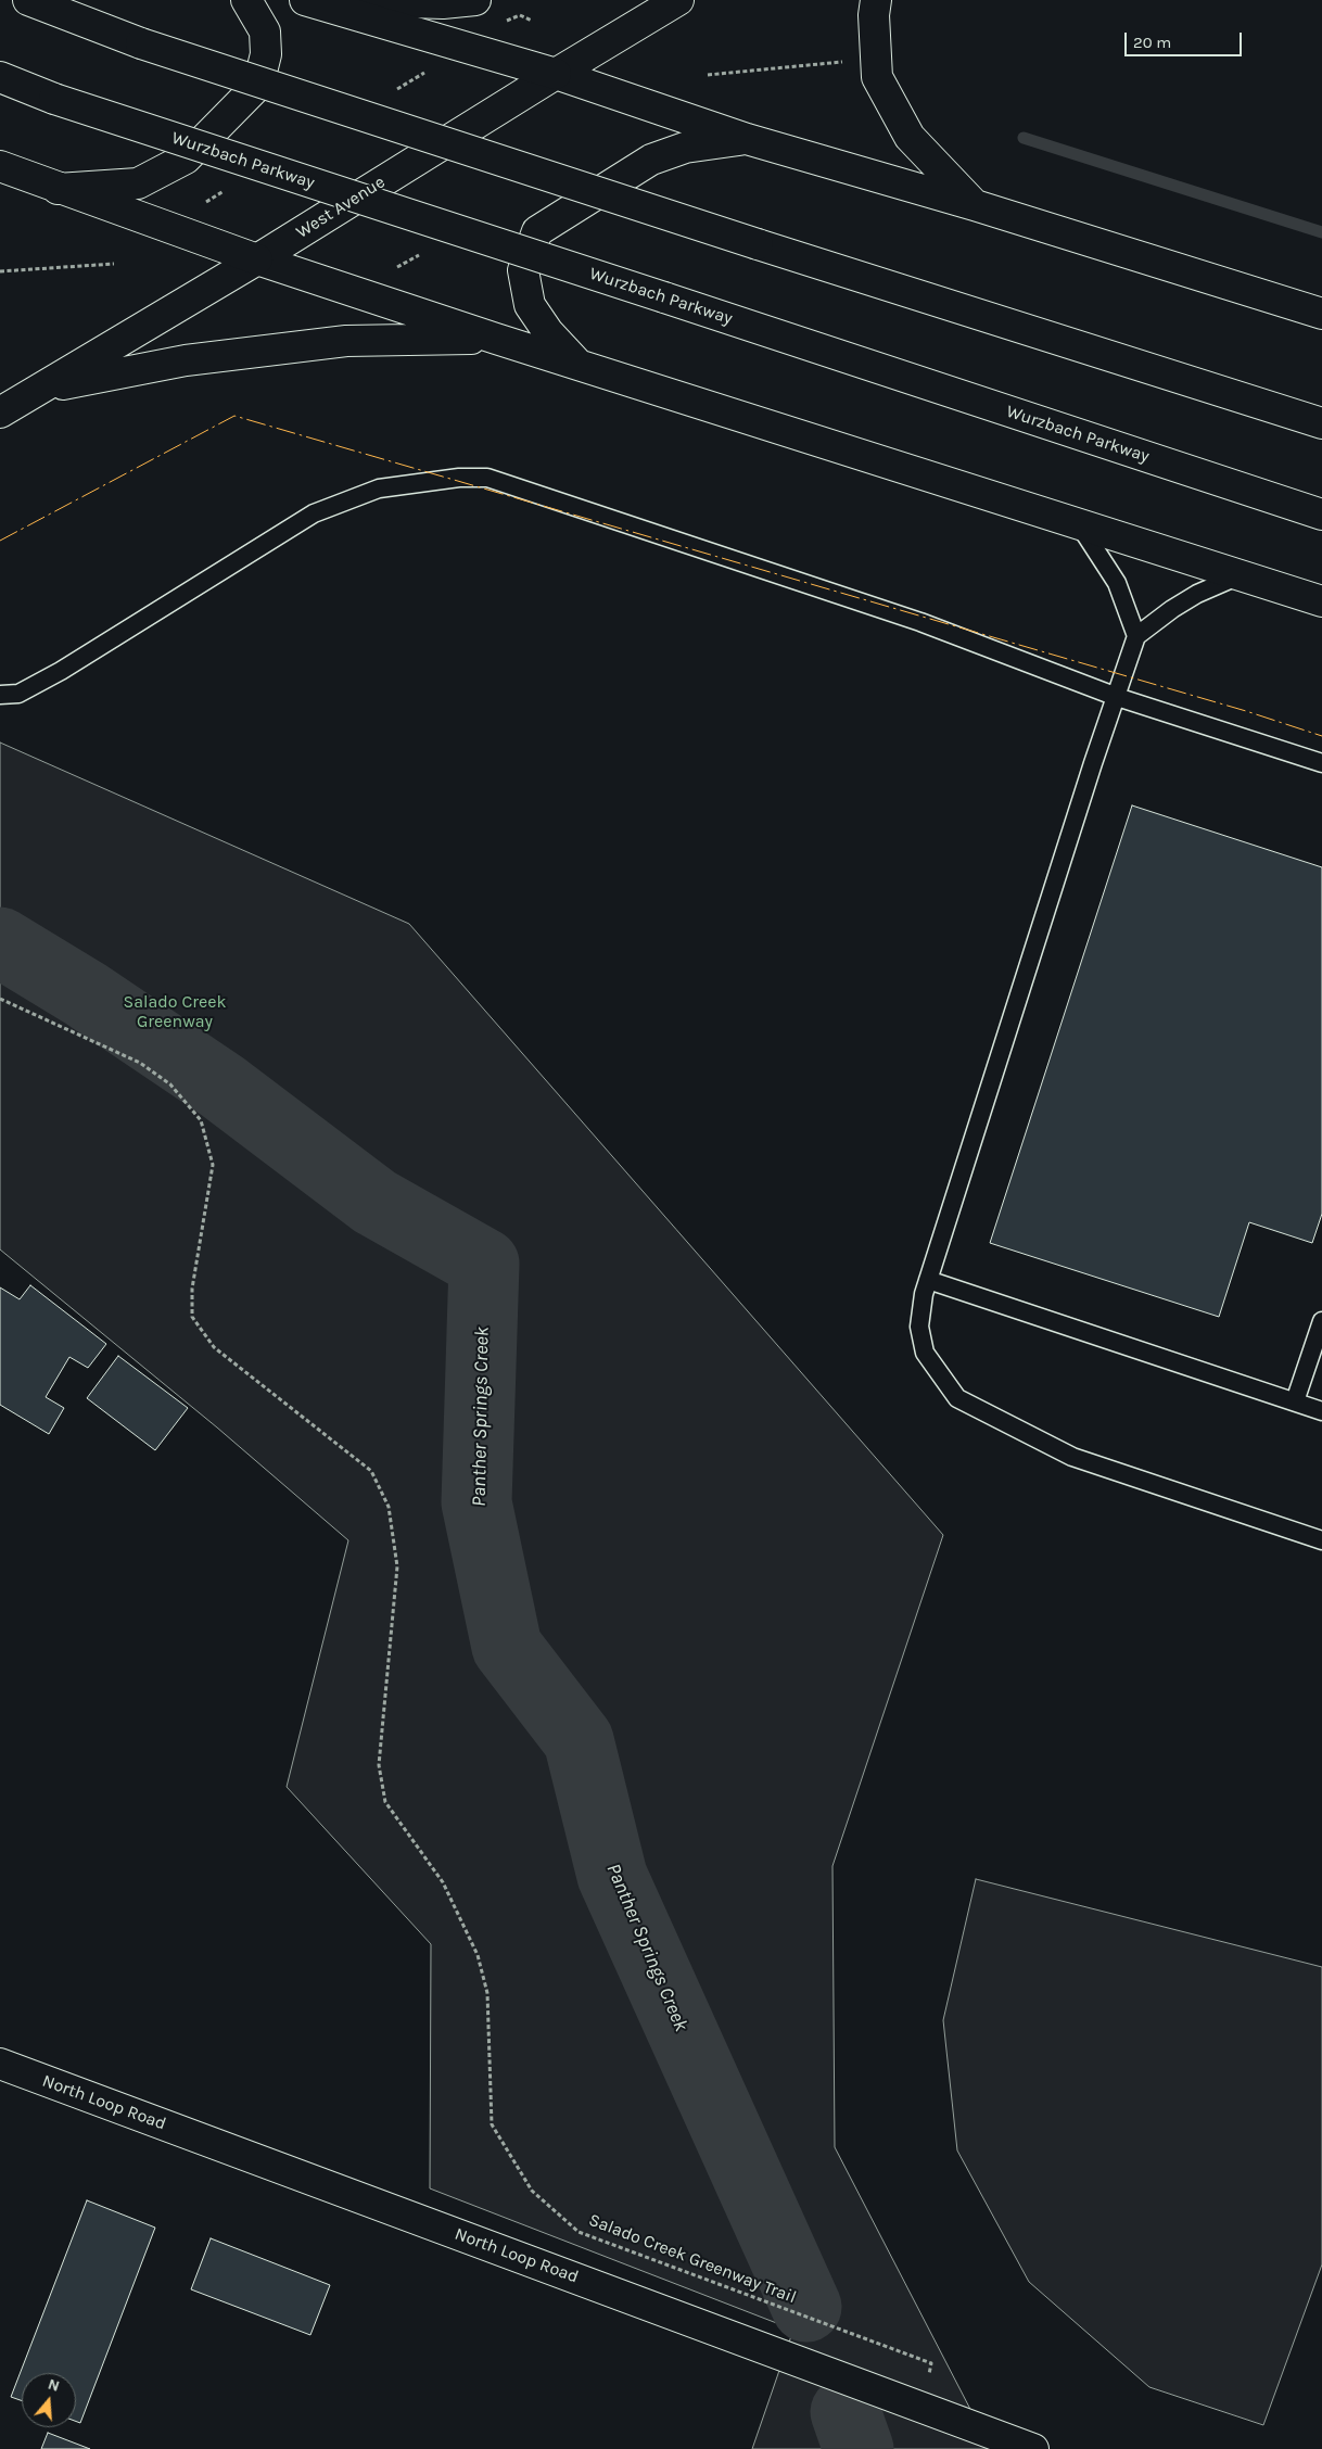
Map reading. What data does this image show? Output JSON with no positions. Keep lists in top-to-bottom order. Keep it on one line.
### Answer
{"streets":{"main road":["Wurzbach Parkway","West Avenue","North Loop Road"],"path":["Salado Creek Greenway Trail"]},"crossings":[["North Loop Road","Salado Creek Greenway Trail"]],"water":["Panther Springs Creek"],"parks":["Salado Creek Greenway"],"scale_bar":"20 m","north":"top"}
